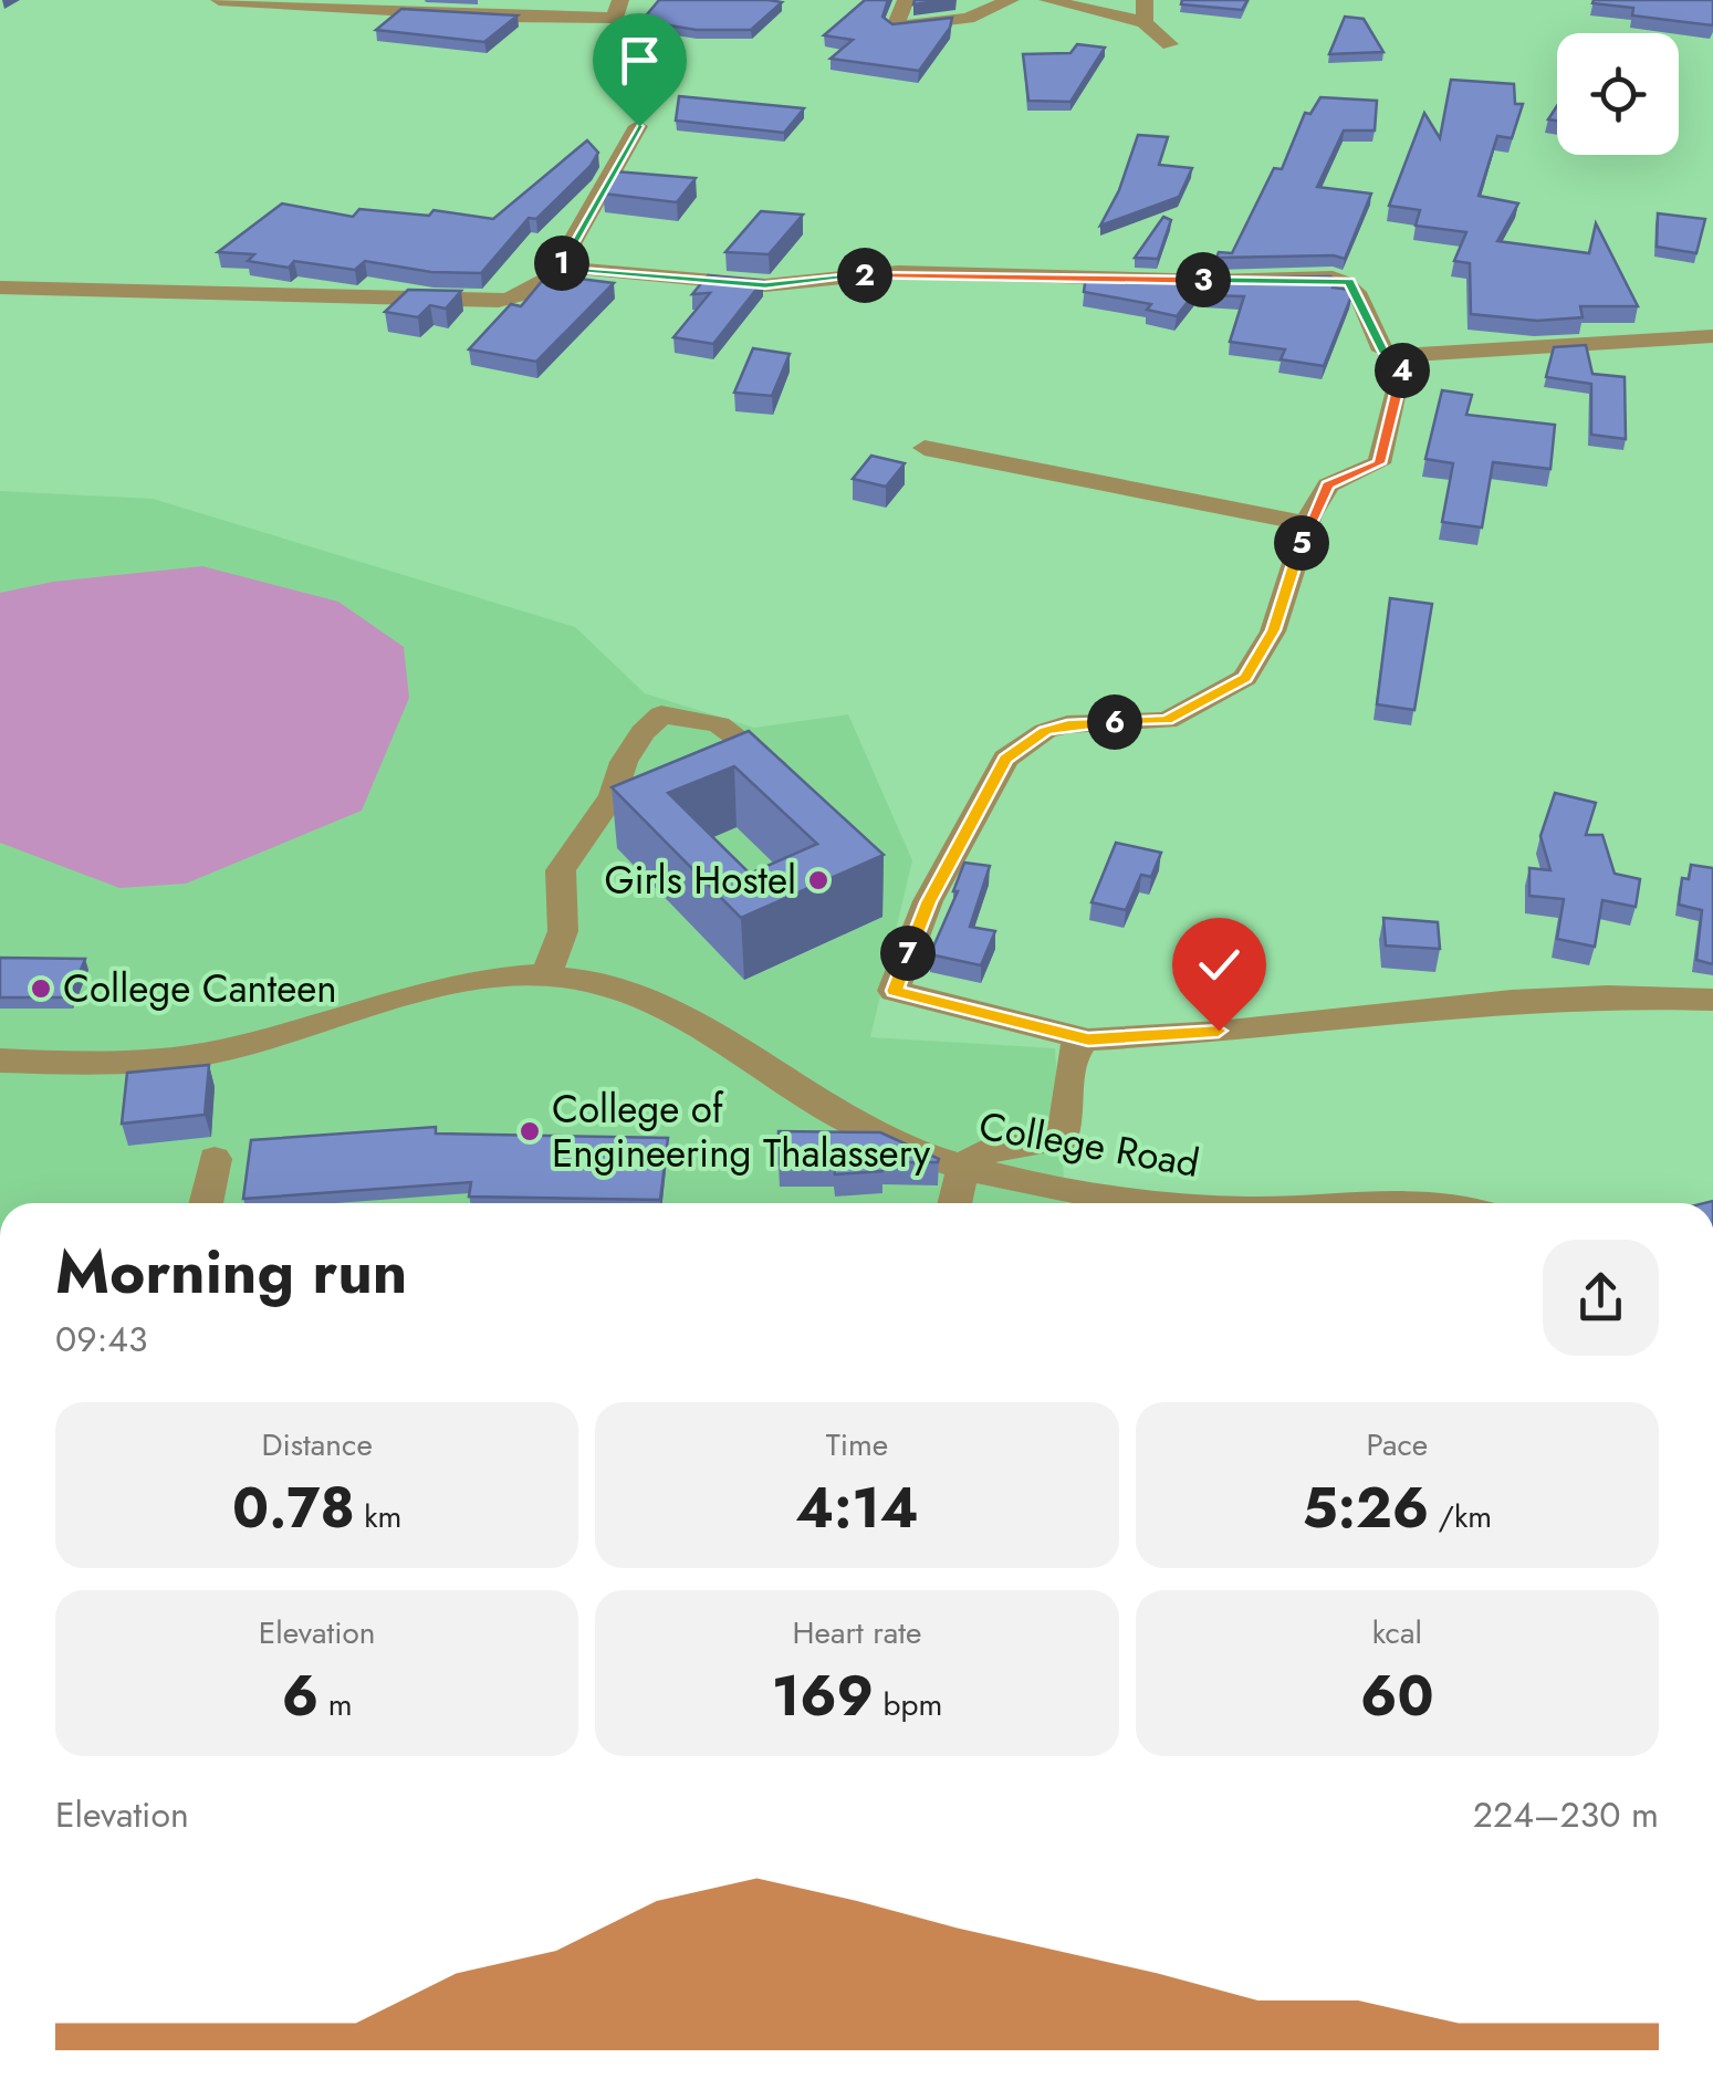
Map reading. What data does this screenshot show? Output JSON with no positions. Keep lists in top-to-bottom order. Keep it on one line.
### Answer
{"streets":{"street":["College Road"]},"places":["Girls Hostel","College Canteen","College of Engineering Thalassery"],"page":{"pins":["1","2","3","4","5","6","7"],"heading":["Morning run","09:43"],"stats":[["Distance","0.78 km"],["Time","4:14"],["Pace","5:26 /km"],["Elevation","6 m"],["Heart rate","169 bpm"],["kcal","60"]],"chart":["Elevation","224–230 m"]}}
